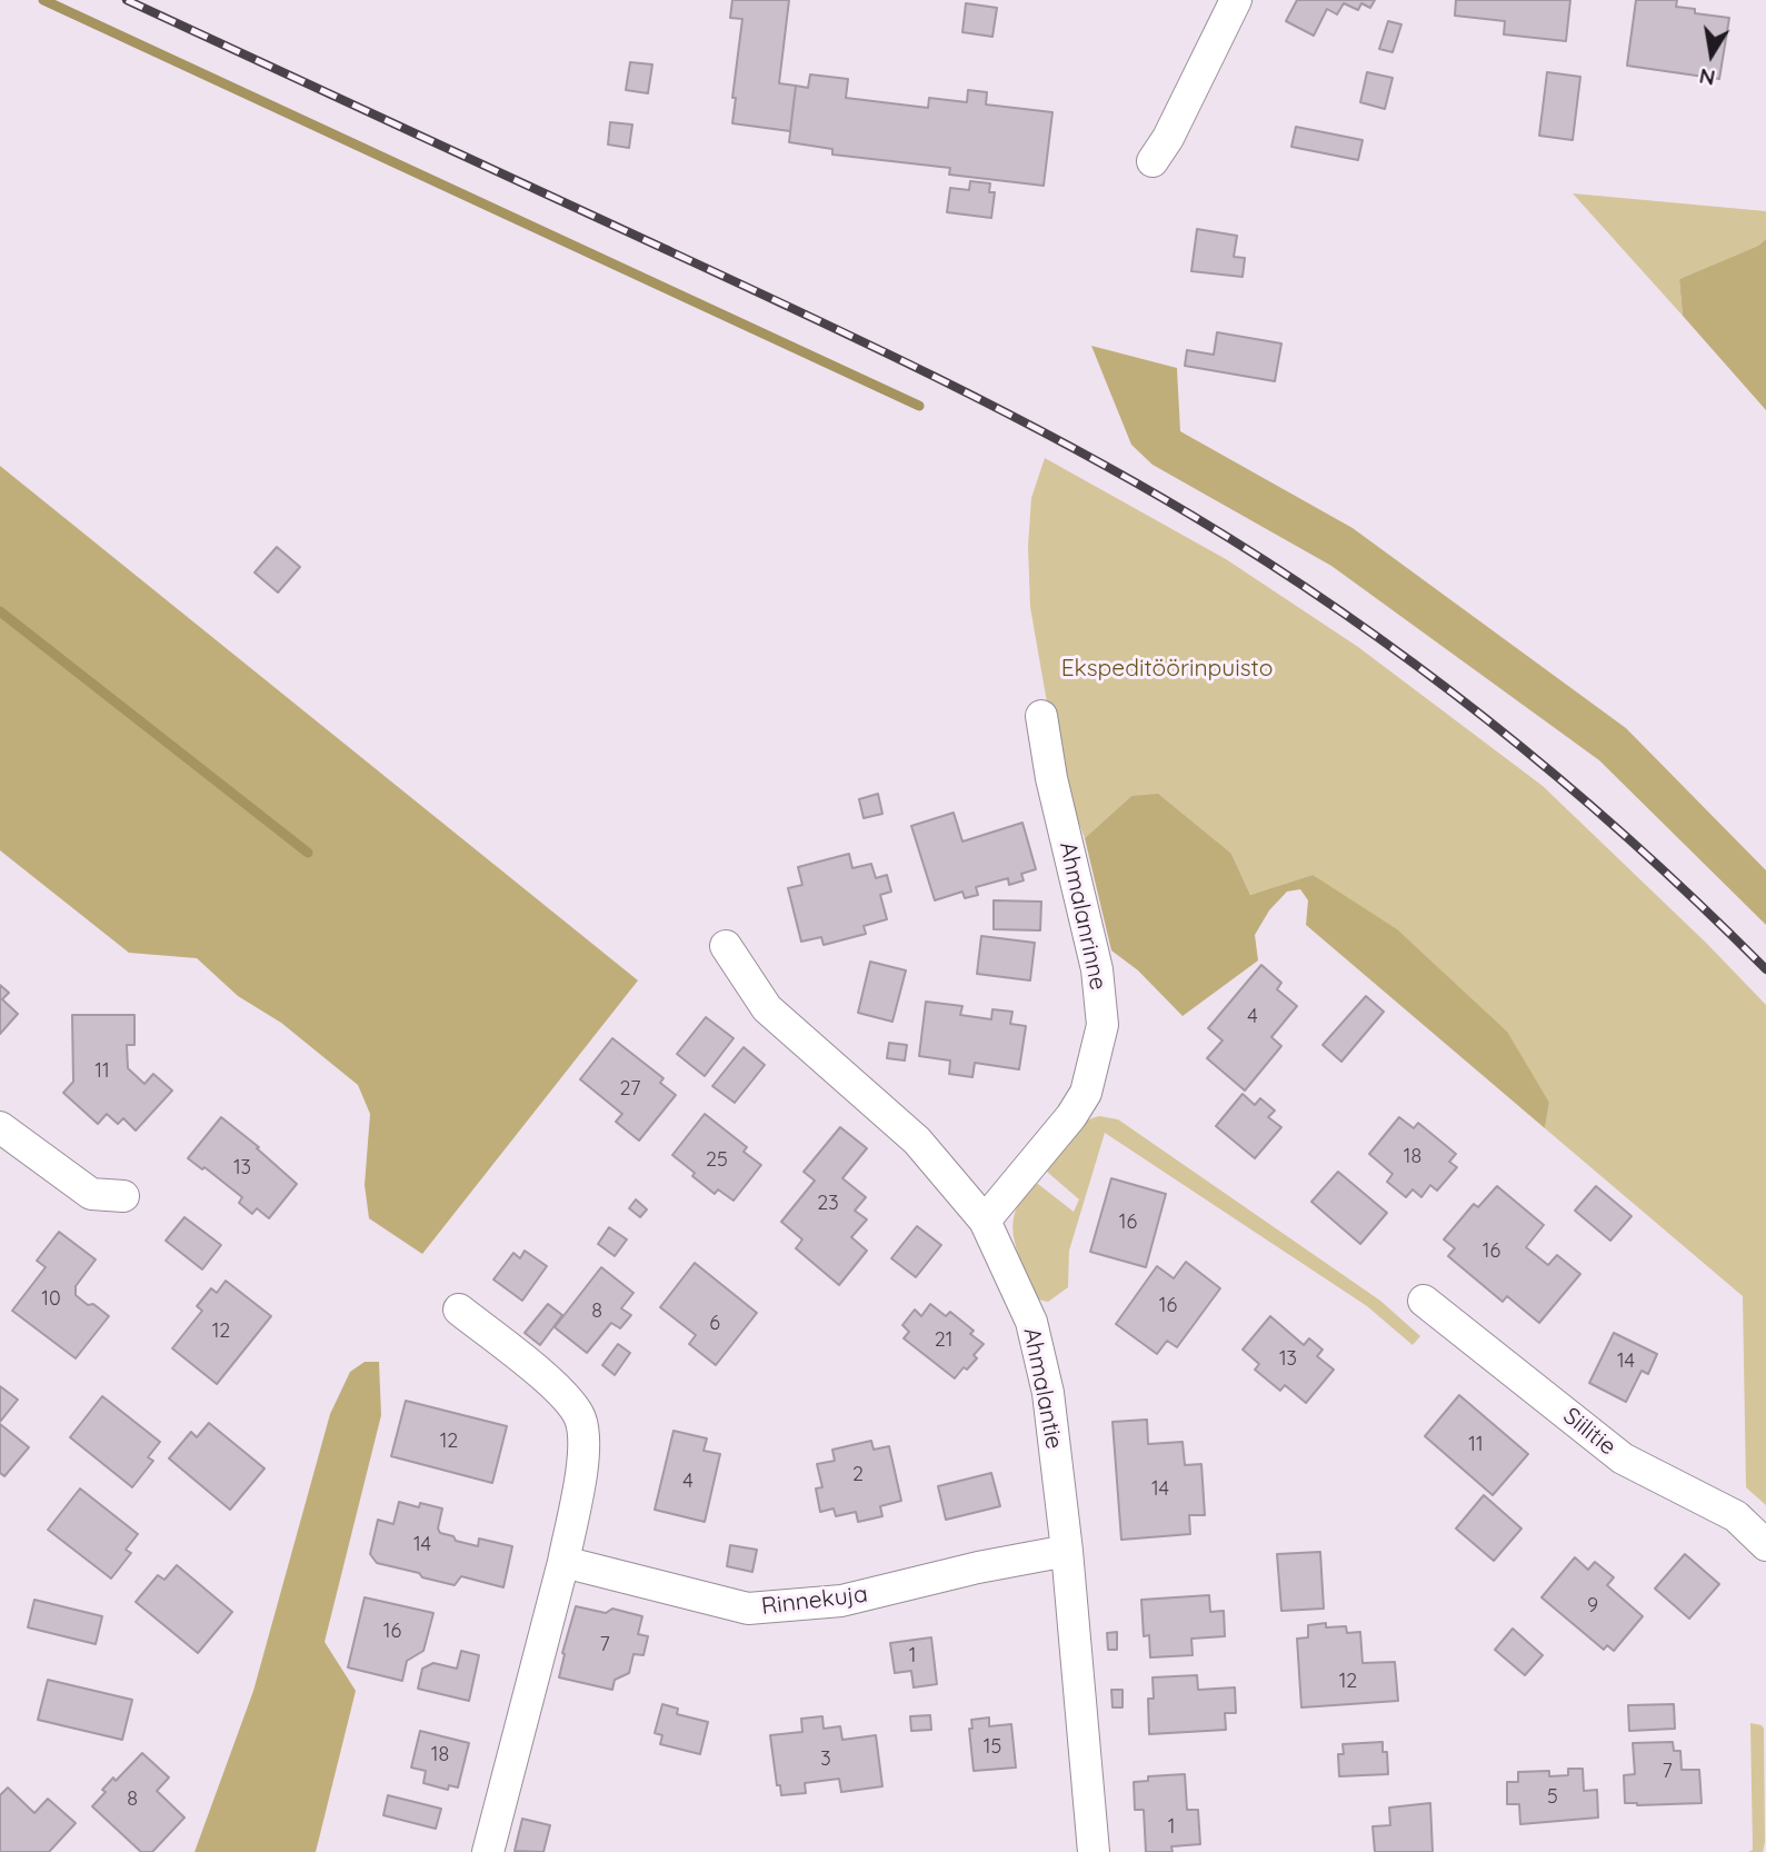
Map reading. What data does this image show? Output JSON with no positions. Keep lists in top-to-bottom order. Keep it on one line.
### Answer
{"streets":{"street":["Ahmalanrinne","Ahmalantie","Siilitie","Rinnekuja"]},"crossings":[["Ahmalanrinne","Ahmalantie"],["Ahmalantie","Rinnekuja"]],"parks":["Ekspeditöörinpuisto"],"house_numbers":["4","11","27","18","25","13","23","16","16","10","16","8","6","12","21","13","14","12","11","2","4","14","14","9","16","7","1","12","15","18","3","7","5","8","1"],"north":"bottom"}
